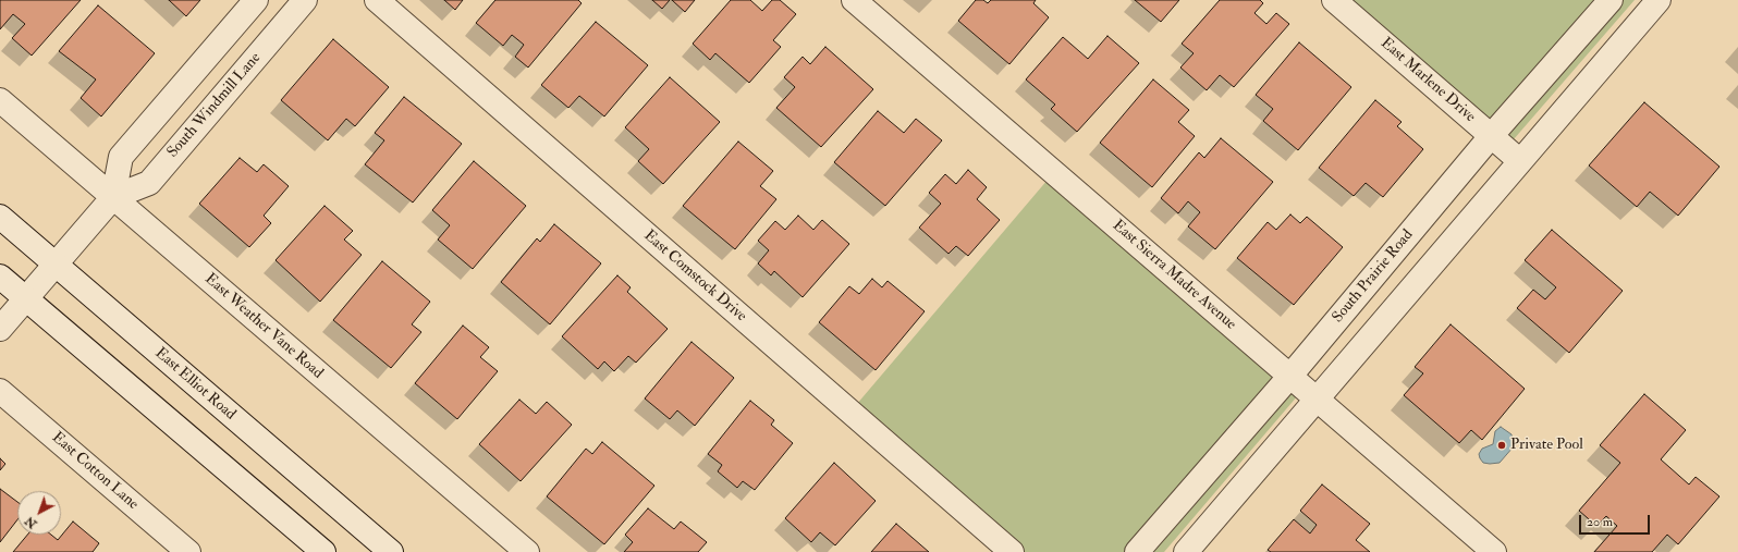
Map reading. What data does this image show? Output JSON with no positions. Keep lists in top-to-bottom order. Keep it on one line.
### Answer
{"streets":{"street":["East Marlene Drive","South Windmill Lane","East Sierra Madre Avenue","East Comstock Drive","South Prairie Road","East Weather Vane Road","East Elliot Road","East Cotton Lane"]},"crossings":[["East Marlene Drive","South Prairie Road"],["South Windmill Lane","East Weather Vane Road"],["South Windmill Lane","East Elliot Road"],["East Sierra Madre Avenue","South Prairie Road"]],"places":["Private Pool"],"scale_bar":"20 m","north":"bottom left"}
